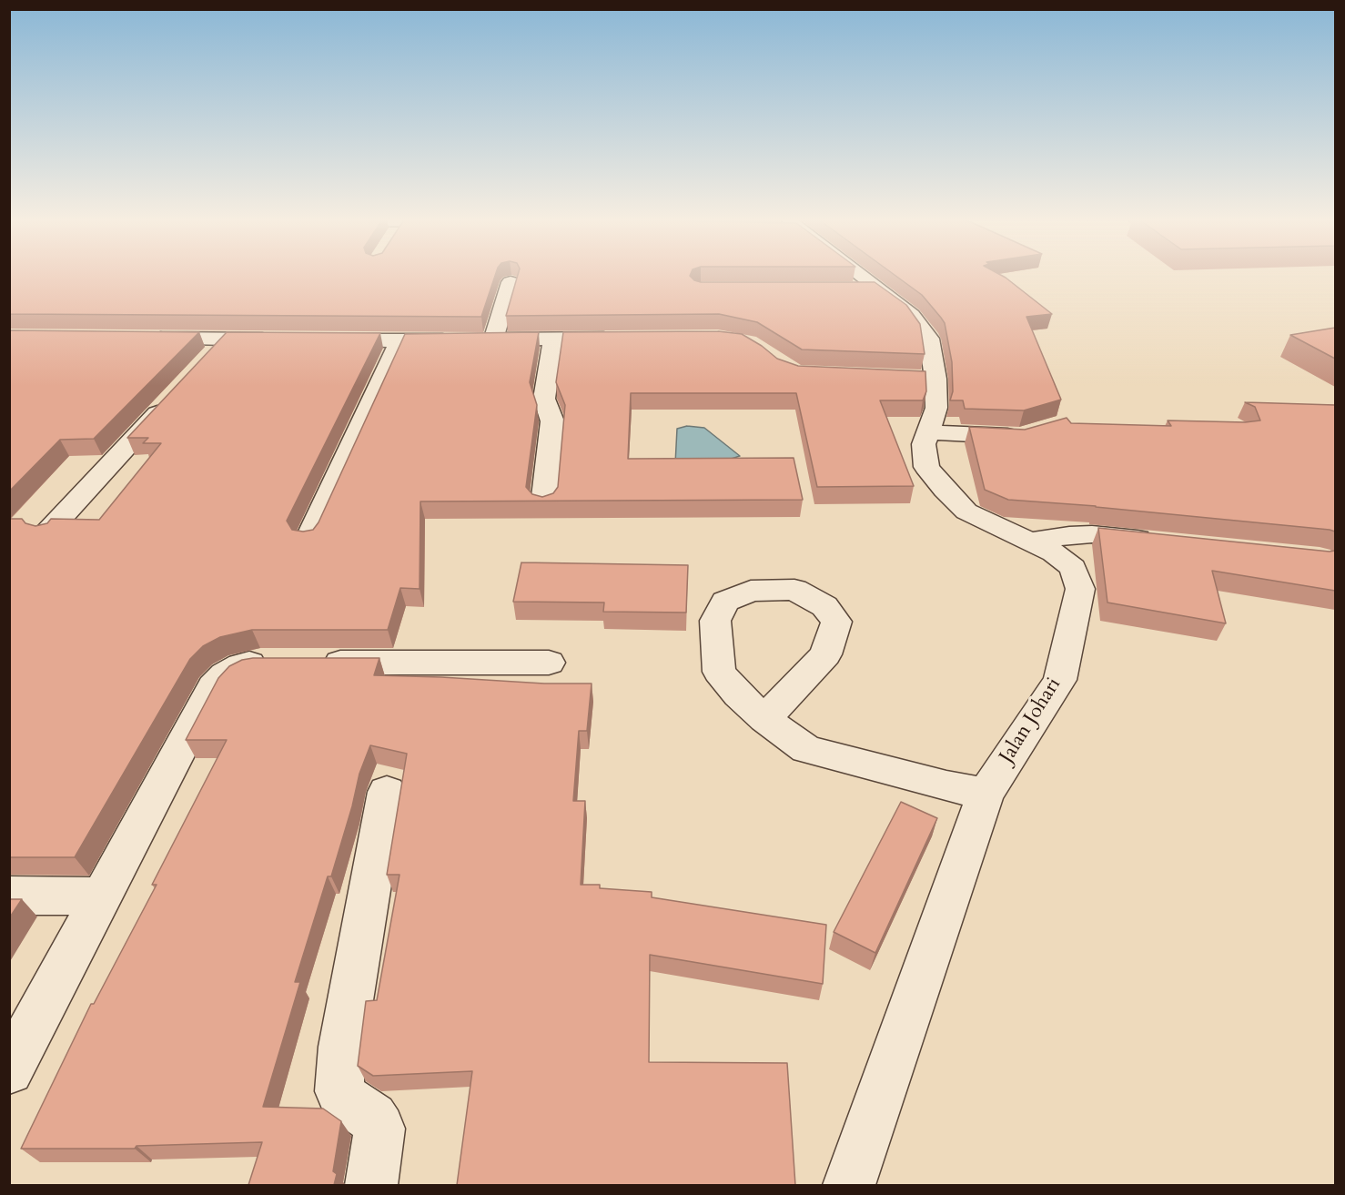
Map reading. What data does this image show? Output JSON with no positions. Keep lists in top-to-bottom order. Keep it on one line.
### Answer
{"streets":{"street":["Jalan Johari"]}}
